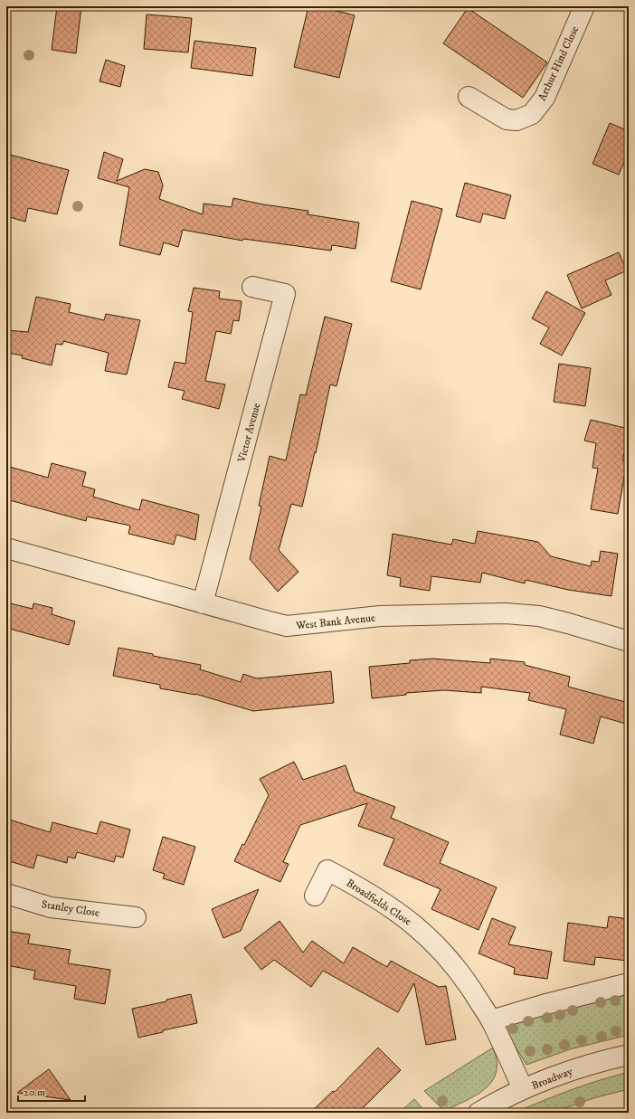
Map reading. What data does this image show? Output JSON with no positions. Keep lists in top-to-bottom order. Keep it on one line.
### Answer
{"streets":{"street":["Arthur Hind Close","Victor Avenue","West Bank Avenue","Broadfields Close","Stanley Close","Broadway"]},"crossings":[["Victor Avenue","West Bank Avenue"],["Broadfields Close","Broadway"]],"scale_bar":"20 m"}
